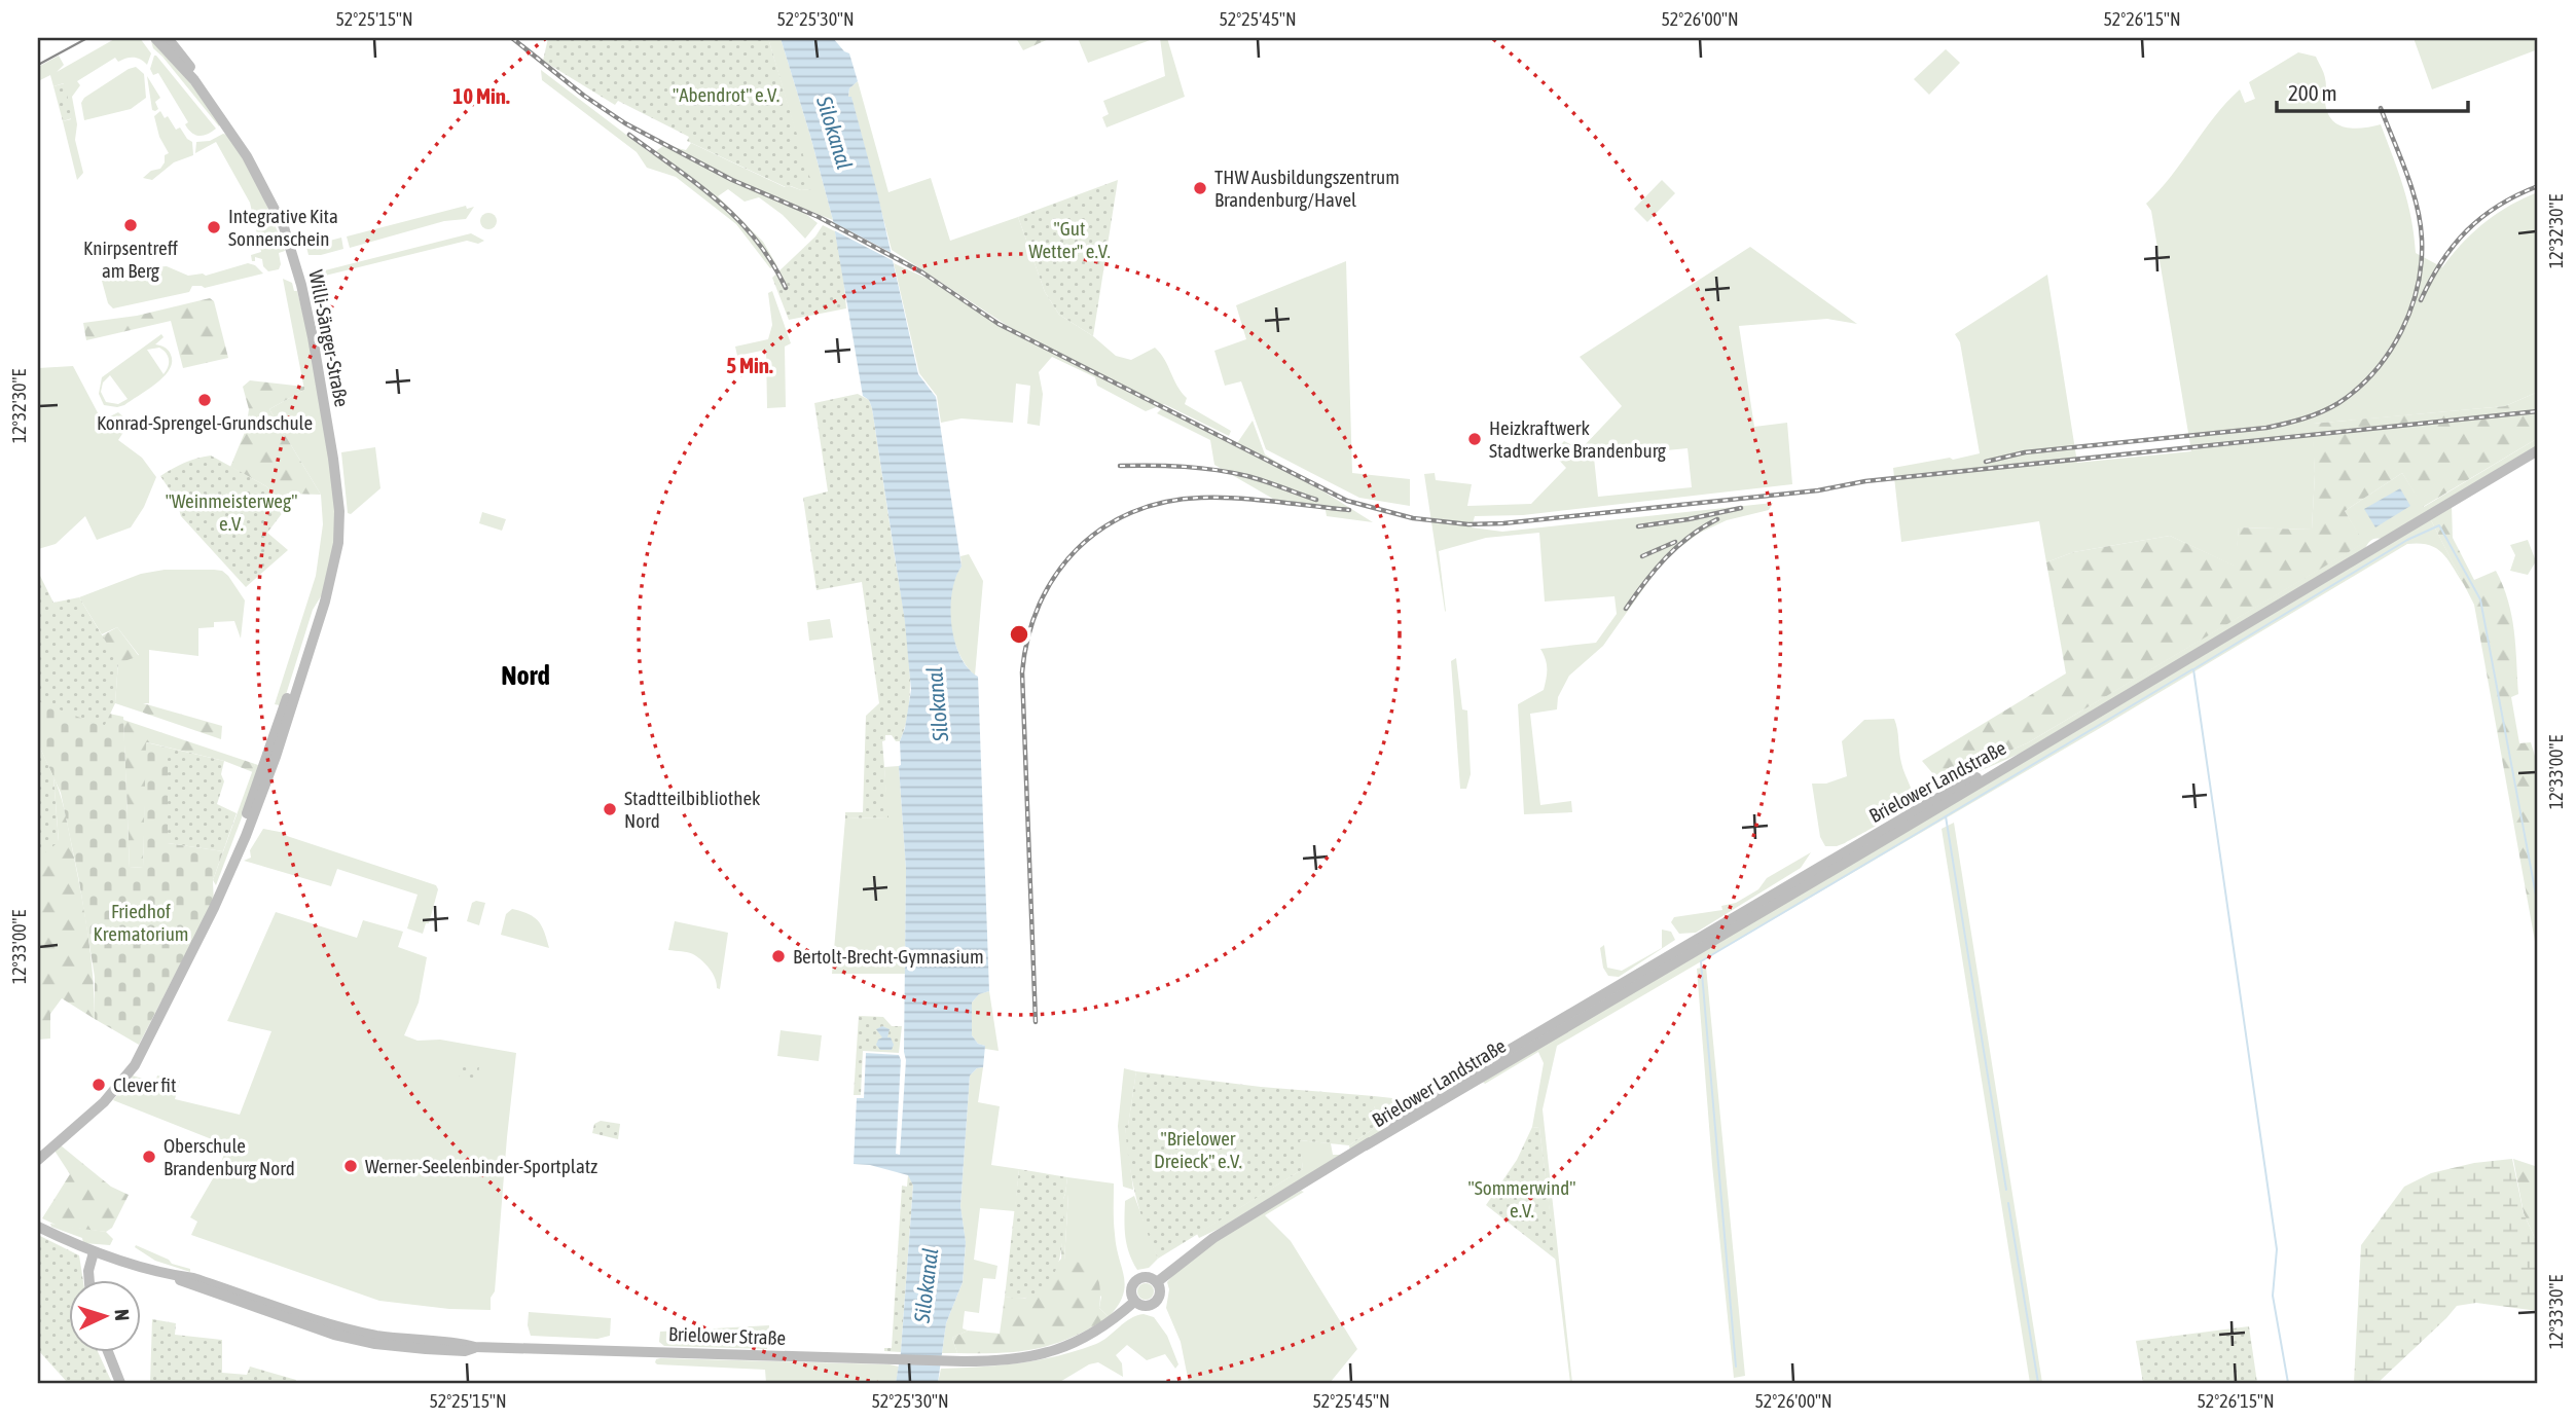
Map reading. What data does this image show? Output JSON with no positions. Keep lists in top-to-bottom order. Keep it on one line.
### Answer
{"streets":{"main road":["Willi-Sänger-Straße","Brielower Landstraße","Brielower Straße"]},"crossings":[["Brielower Landstraße","Brielower Straße"]],"districts":["Nord"],"water":["Silokanal"],"parks":["\"Abendrot\" e.V.","\"Gut Wetter\" e.V.","\"Weinmeisterweg\" e.V.","Friedhof Krematorium","\"Brielower Dreieck\" e.V.","\"Sommerwind\" e.V."],"places":["THW Ausbildungszentrum Brandenburg/Havel","Knirpsentreff am Berg","Integrative Kita Sonnenschein","Konrad-Sprengel-Grundschule","Heizkraftwerk Stadtwerke Brandenburg","Stadtteilbibliothek Nord","Bertolt-Brecht-Gymnasium","Clever fit","Oberschule Brandenburg Nord","Werner-Seelenbinder-Sportplatz"],"scale_bar":"200 m","north":"right","coordinates":["52°25'15\"N","52°25'30\"N","52°25'45\"N","52°26'00\"N","52°26'15\"N","12°32'30\"E","12°33'00\"E","12°33'30\"E"],"rings":["10 Min.","5 Min."]}
